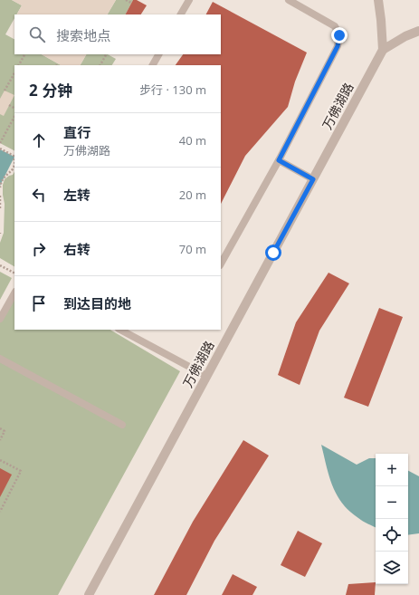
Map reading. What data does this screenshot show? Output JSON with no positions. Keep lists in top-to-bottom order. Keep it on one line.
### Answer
{"streets":{"street":["万佛湖路"]},"page":{"search":"搜索地点","heading":["2 分钟","步行 · 130 m"],"list":[["直行","万佛湖路","40 m"],["左转","20 m"],["右转","70 m"],"到达目的地"],"map_buttons":["+","−"]}}
